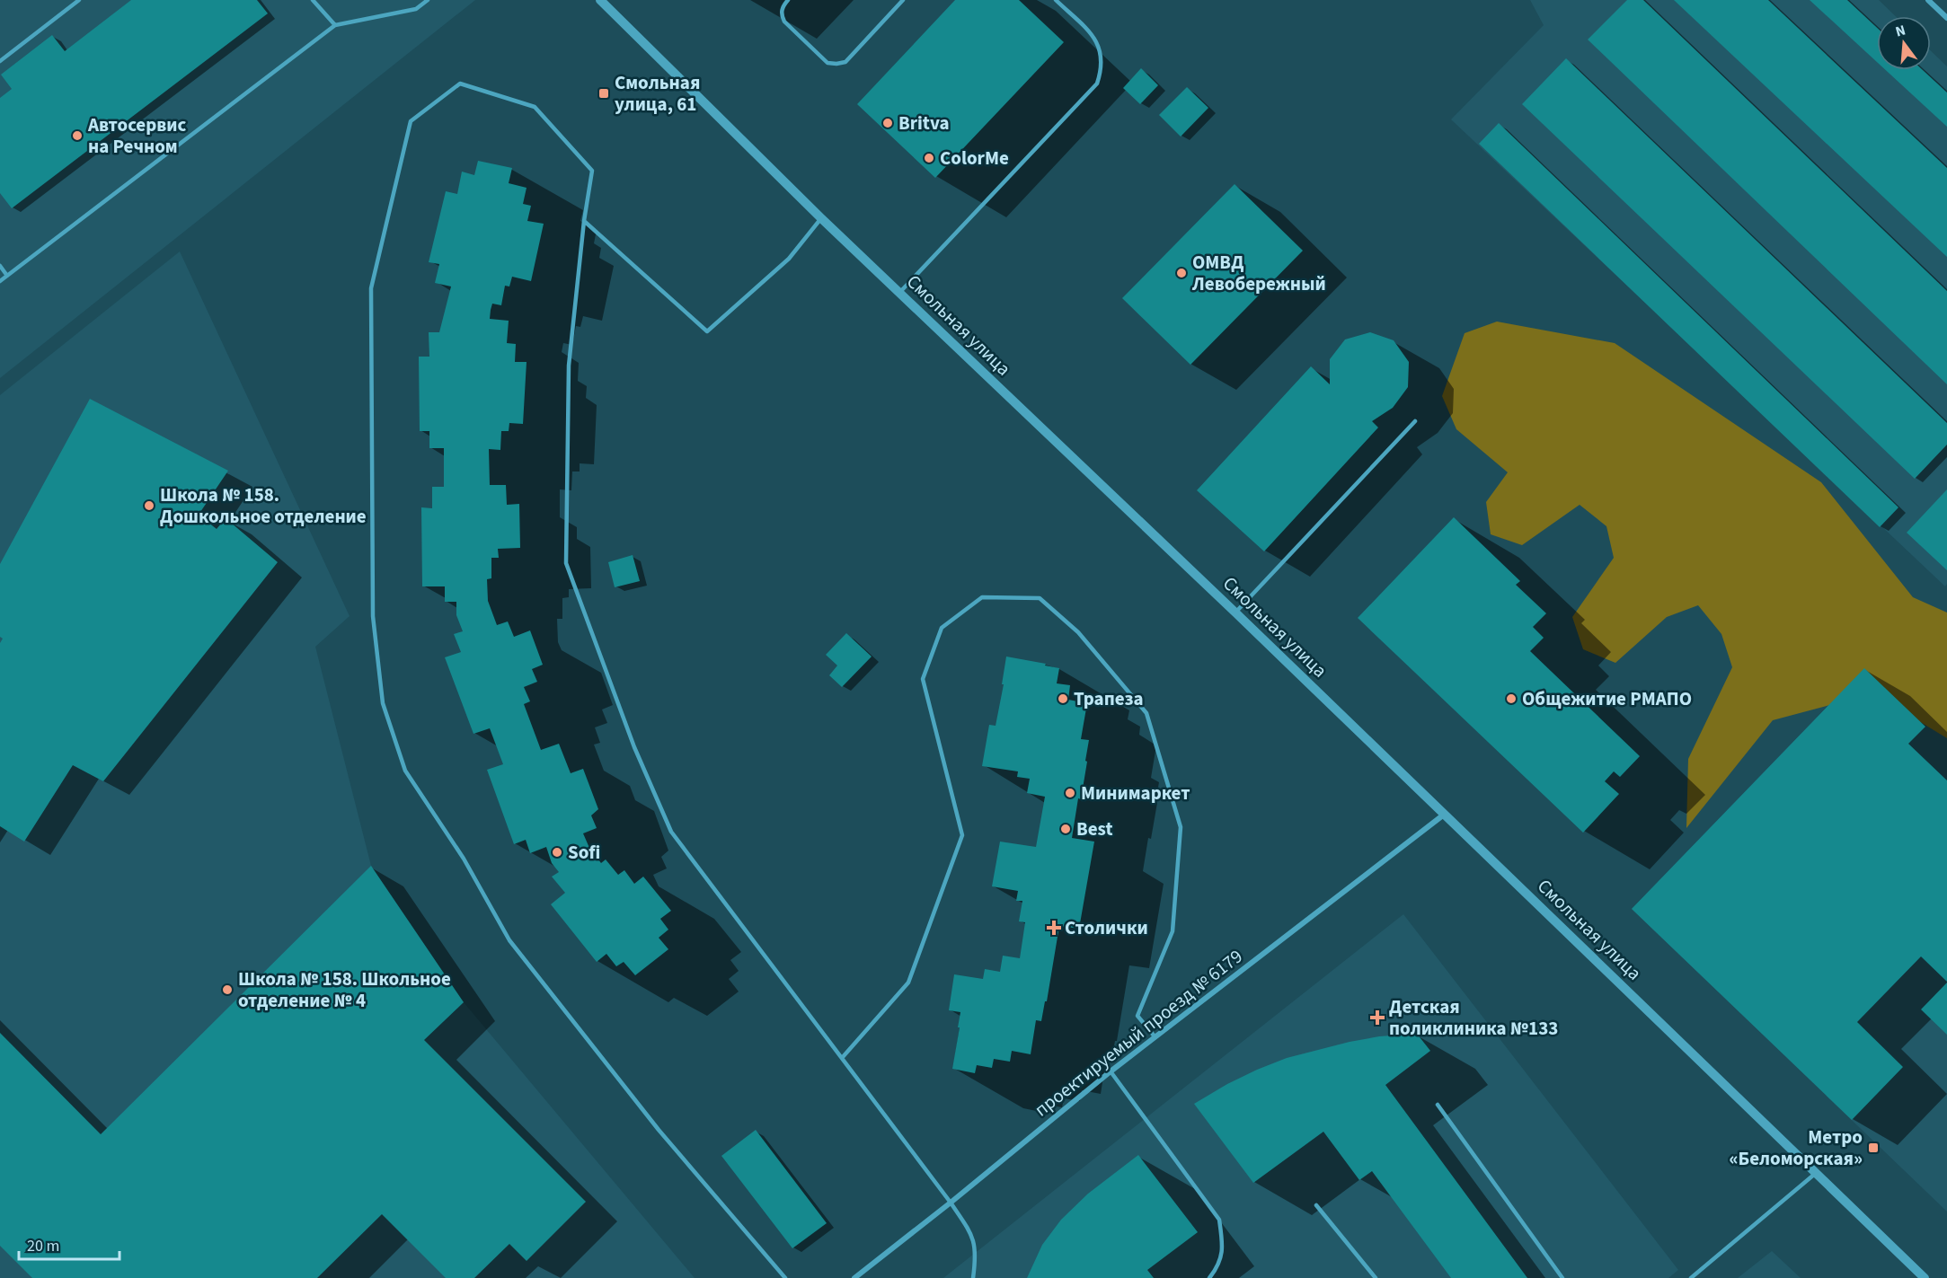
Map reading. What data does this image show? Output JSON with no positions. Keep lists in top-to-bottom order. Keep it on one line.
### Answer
{"streets":{"street":["Смольная улица","проектируемый проезд № 6179"]},"crossings":[["Смольная улица","проектируемый проезд № 6179"]],"places":{"transit":["Смольная улица, 61","Метро «Беломорская»"],"other":["Britva","Автосервис на Речном","ColorMe","ОМВД Левобережный","Школа № 158. Дошкольное отделение","Трапеза","Общежитие РМАПО","Минимаркет","Best","Sofi","Школа № 158. Школьное отделение № 4"],"health":["Столички","Детская поликлиника №133"]},"scale_bar":"20 m","north":"top"}
